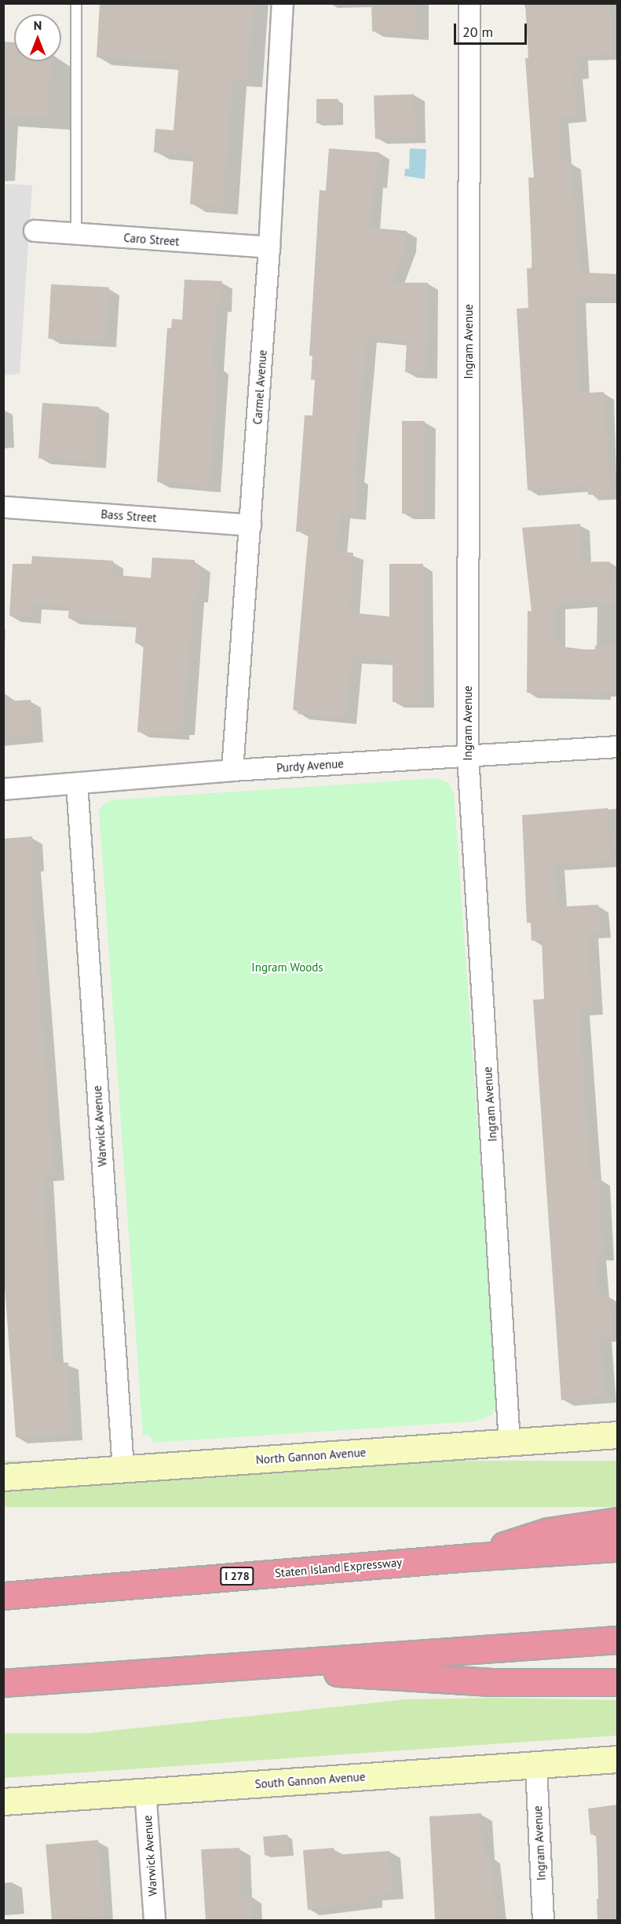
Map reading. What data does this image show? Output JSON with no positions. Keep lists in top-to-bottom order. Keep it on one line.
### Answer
{"streets":{"highway":["Staten Island Expressway","I 278"],"main road":["North Gannon Avenue","South Gannon Avenue"],"street":["Caro Street","Ingram Avenue","Carmel Avenue","Bass Street","Purdy Avenue","Warwick Avenue"]},"crossings":[["Caro Street","Carmel Avenue"],["Ingram Avenue","Purdy Avenue"],["Ingram Avenue","North Gannon Avenue"],["Ingram Avenue","South Gannon Avenue"],["Carmel Avenue","Bass Street"],["Carmel Avenue","Purdy Avenue"],["Purdy Avenue","Warwick Avenue"],["Warwick Avenue","North Gannon Avenue"],["Warwick Avenue","South Gannon Avenue"]],"parks":["Ingram Woods"],"scale_bar":"20 m","north":"top"}
